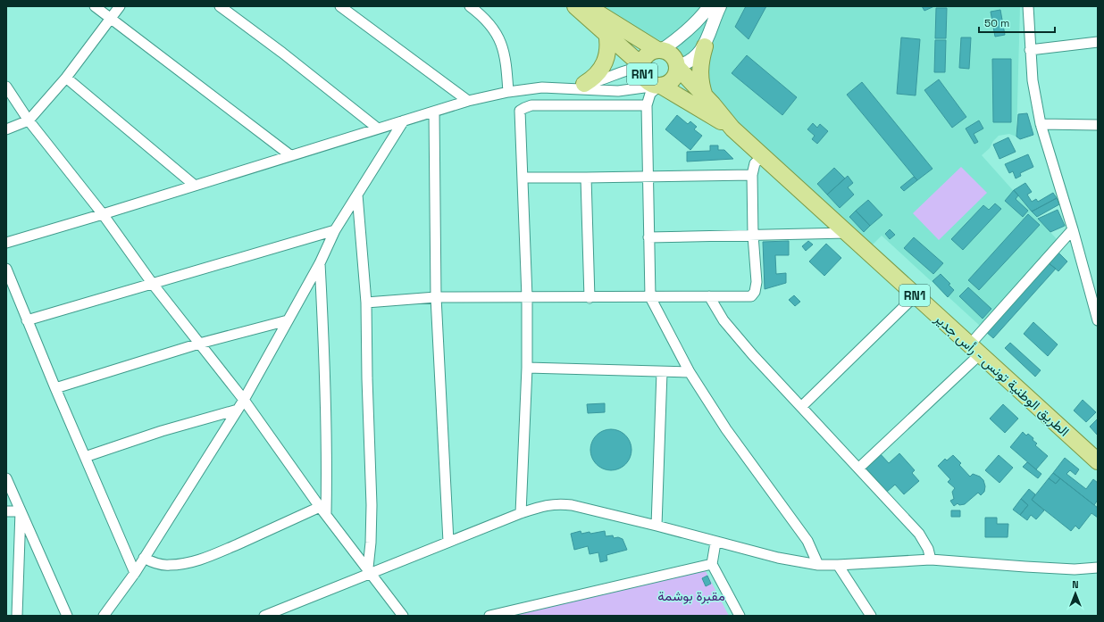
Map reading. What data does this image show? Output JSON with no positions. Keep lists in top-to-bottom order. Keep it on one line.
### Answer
{"streets":{"main road":["RN1","الطريق الوطنية تونس - رأس جدير"]},"crossings":[["RN1","الطريق الوطنية تونس - رأس جدير"]],"parks":["مقبرة بوشمة"],"scale_bar":"50 m","north":"top"}
